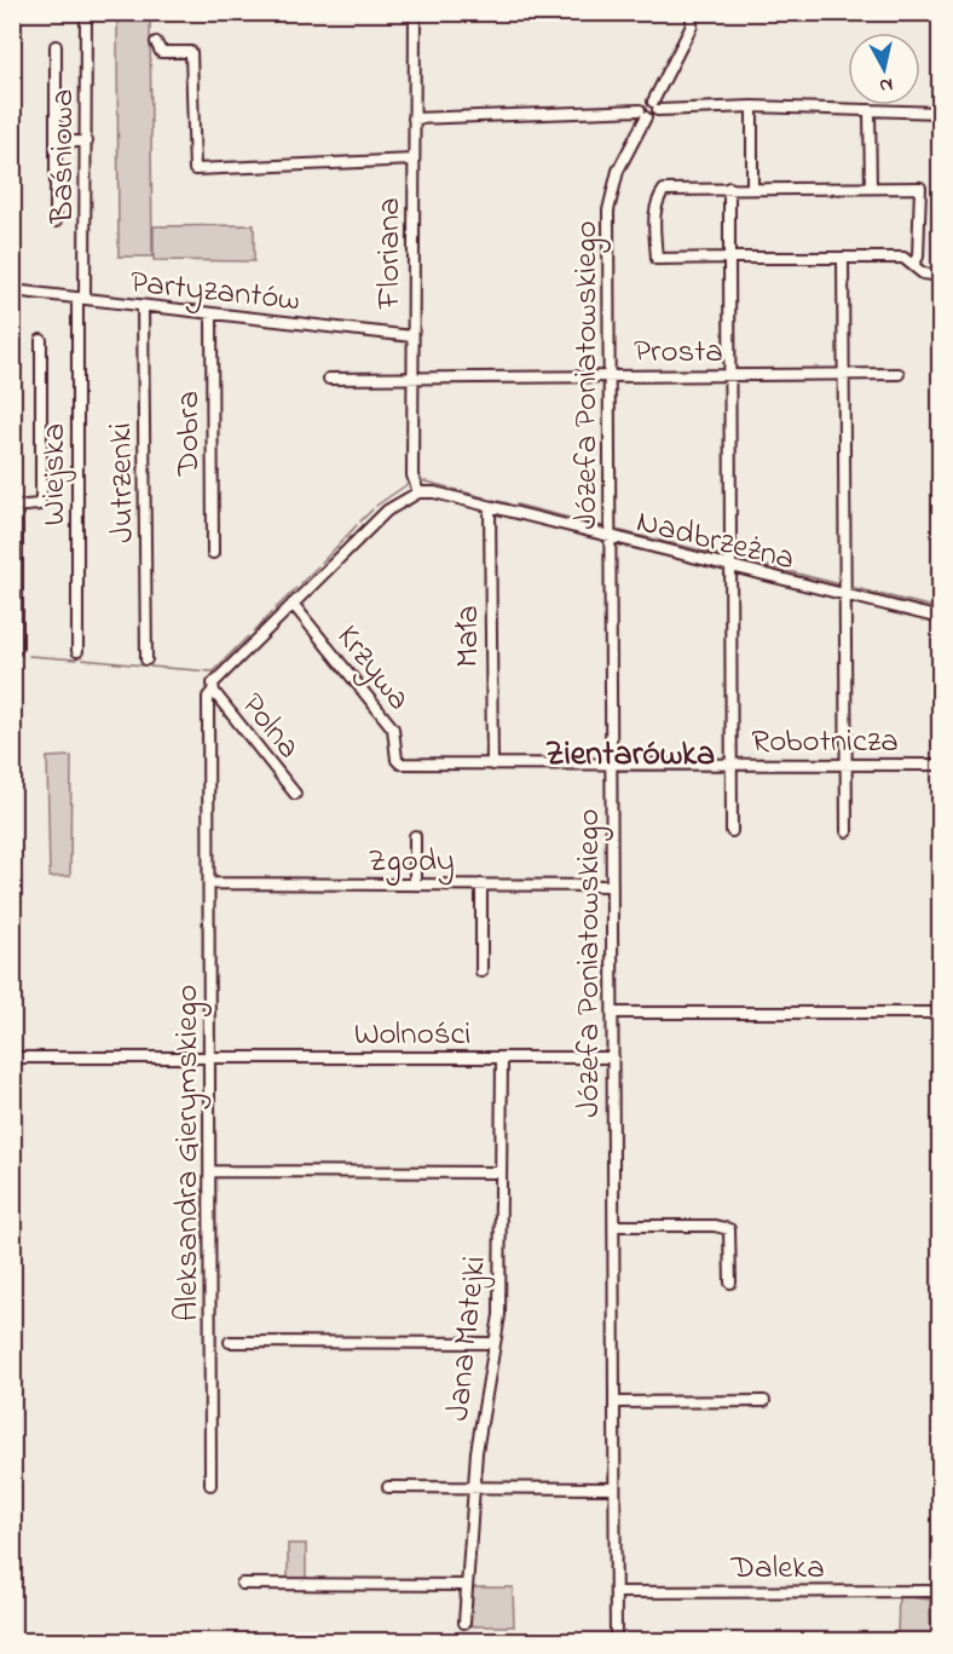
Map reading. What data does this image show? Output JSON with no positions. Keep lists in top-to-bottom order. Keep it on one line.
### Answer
{"streets":{"street":["Baśniowa","Floriana","Partyzantów","Prosta","Józefa Poniatowskiego","Dobra","Wiejska","Jutrzenki","Nadbrzeżna","Mała","Krzywa","Polna","Robotnicza","Zgody","Wolności","Aleksandra Gierymskiego","Jana Matejki","Daleka"]},"crossings":[["Baśniowa","Partyzantów"],["Baśniowa","Wiejska"],["Floriana","Partyzantów"],["Floriana","Prosta"],["Floriana","Nadbrzeżna"],["Partyzantów","Dobra"],["Partyzantów","Wiejska"],["Partyzantów","Jutrzenki"],["Prosta","Józefa Poniatowskiego"],["Józefa Poniatowskiego","Nadbrzeżna"],["Józefa Poniatowskiego","Robotnicza"],["Józefa Poniatowskiego","Zgody"],["Józefa Poniatowskiego","Wolności"],["Józefa Poniatowskiego","Daleka"],["Nadbrzeżna","Mała"],["Mała","Robotnicza"],["Krzywa","Robotnicza"],["Polna","Aleksandra Gierymskiego"],["Zgody","Aleksandra Gierymskiego"],["Wolności","Aleksandra Gierymskiego"],["Wolności","Jana Matejki"]],"districts":["Zientarówka"],"north":"bottom"}
